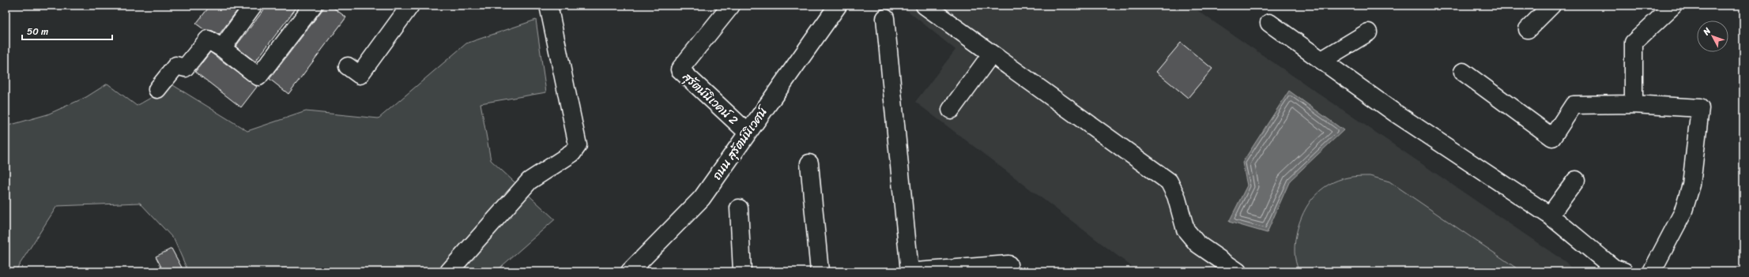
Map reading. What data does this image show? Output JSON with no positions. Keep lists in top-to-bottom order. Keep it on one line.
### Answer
{"streets":{"street":["สุรัตน์นิเวคน์ 2","ถนน สุรัตน์นิเวศน์"]},"crossings":[["สุรัตน์นิเวคน์ 2","ถนน สุรัตน์นิเวศน์"]],"scale_bar":"50 m","north":"top left"}
